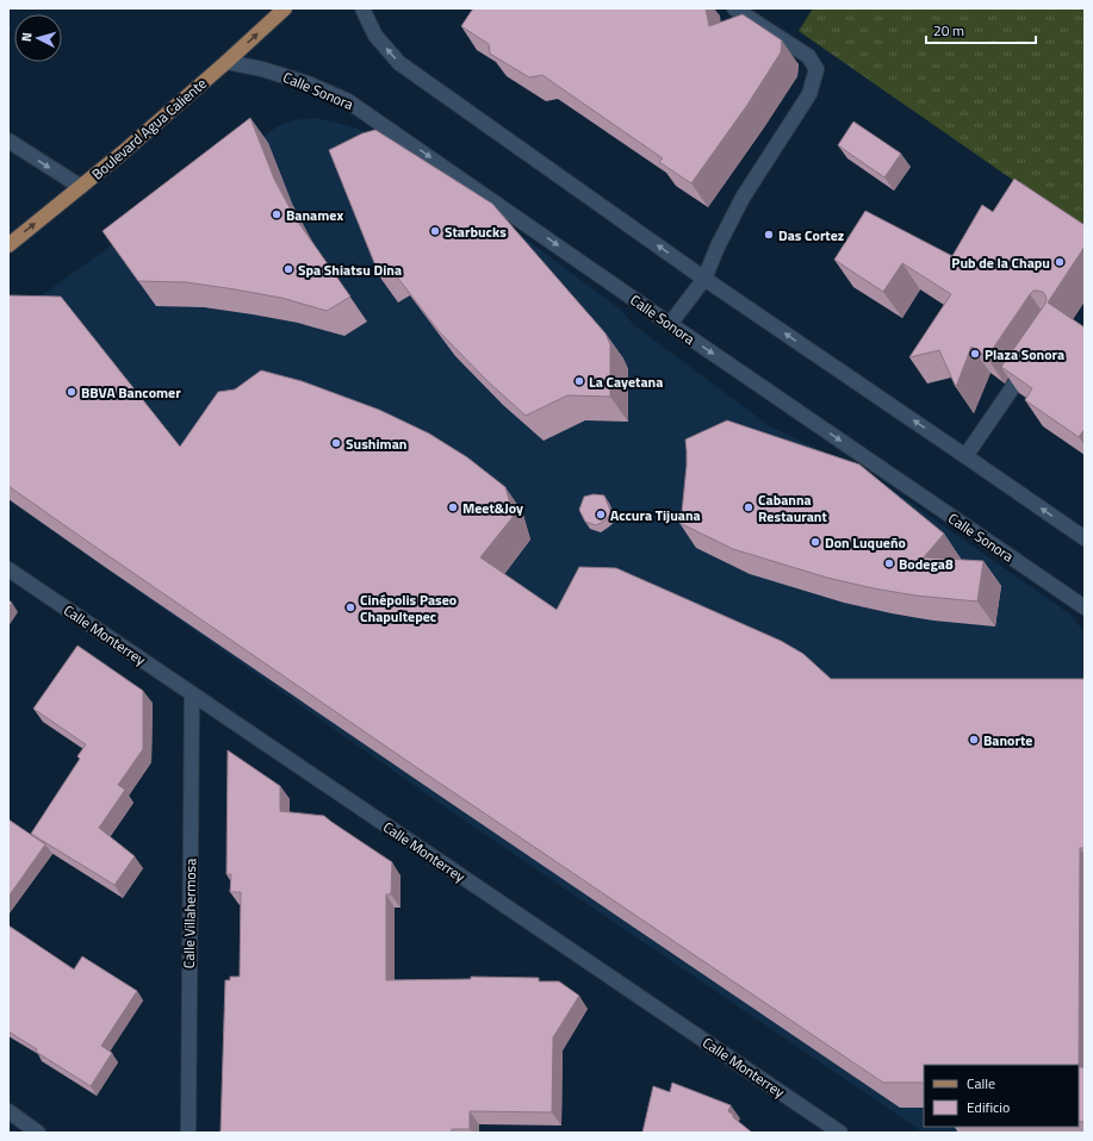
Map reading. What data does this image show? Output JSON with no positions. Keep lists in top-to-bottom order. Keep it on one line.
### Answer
{"streets":{"main road":["Boulevard Agua Caliente"],"street":["Calle Sonora","Calle Monterrey","Calle Villahermosa"]},"crossings":[["Calle Sonora","Boulevard Agua Caliente"],["Calle Monterrey","Calle Villahermosa"]],"one_way":["Boulevard Agua Caliente"],"places":["Banamex","Starbucks","Das Cortez","Pub de la Chapu","Spa Shiatsu Dina","Plaza Sonora","La Cayetana","BBVA Bancomer","Sushiman","Meet&Joy","Cabanna Restaurant","Accura Tijuana","Don Luqueño","Bodega8","Cinépolis Paseo Chapultepec","Banorte"],"legend":["Calle","Edificio"],"scale_bar":"20 m","north":"left"}
